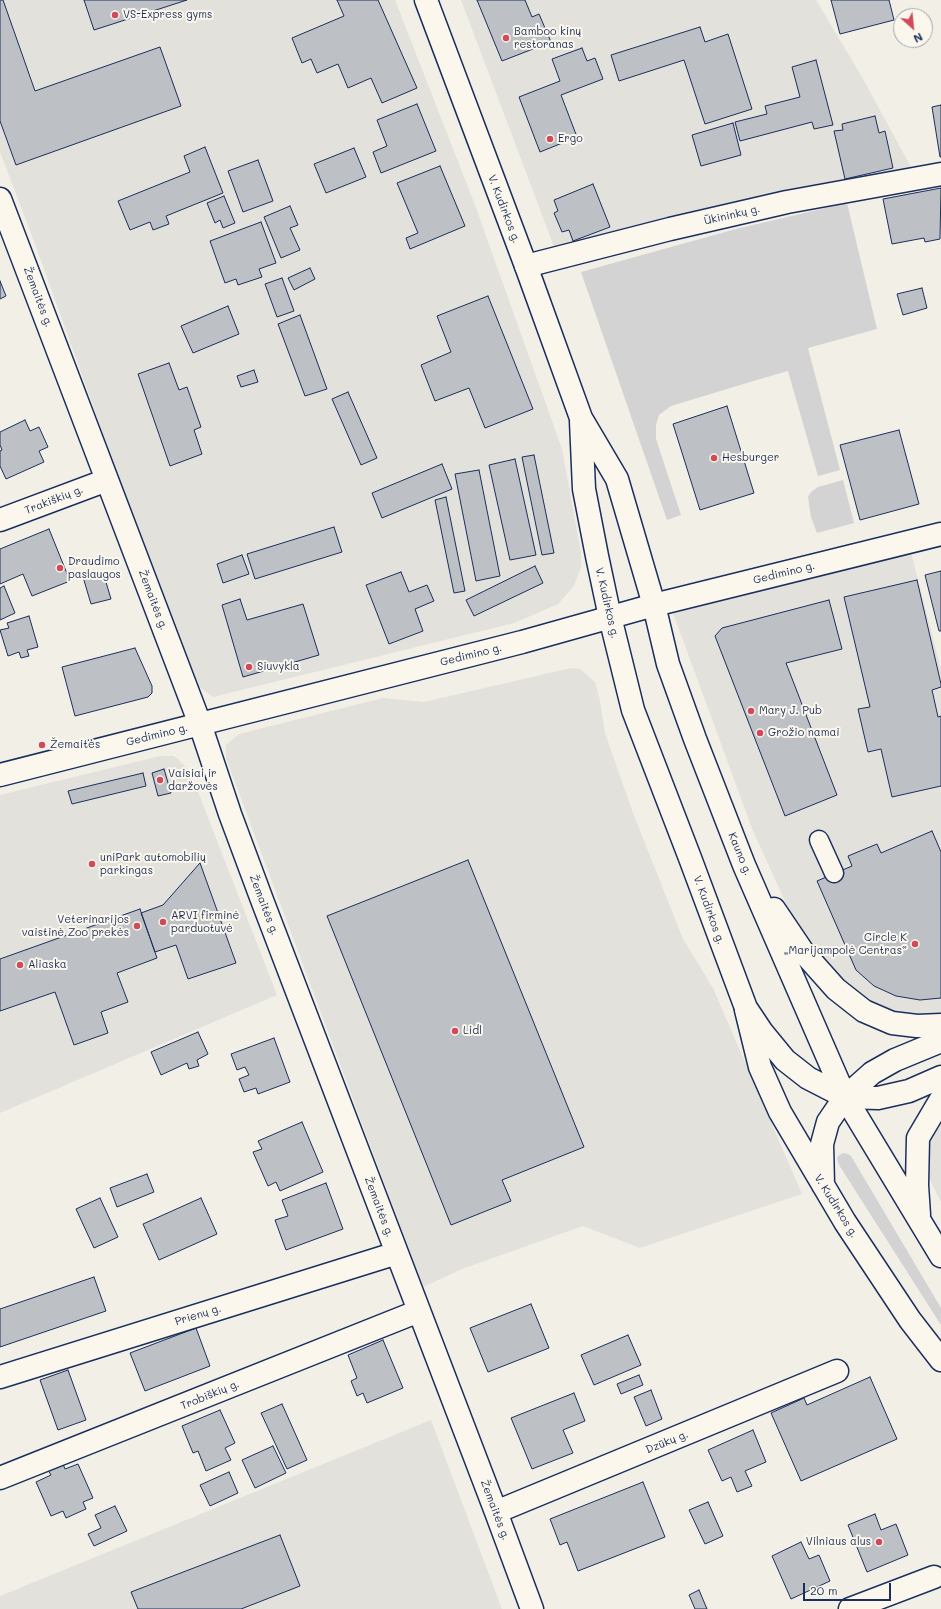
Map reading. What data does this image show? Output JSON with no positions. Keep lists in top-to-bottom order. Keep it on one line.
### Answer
{"streets":{"main road":["V. Kudirkos g.","Ūkininkų g.","Žemaitės g.","Trakiškių g.","Gedimino g.","Kauno g.","Prienų g.","Trobiškių g.","Dzūkų g."]},"crossings":[["V. Kudirkos g.","Ūkininkų g."],["V. Kudirkos g.","Gedimino g."],["V. Kudirkos g.","Kauno g."],["Žemaitės g.","Trakiškių g."],["Žemaitės g.","Gedimino g."],["Žemaitės g.","Prienų g."],["Žemaitės g.","Trobiškių g."],["Žemaitės g.","Dzūkų g."],["Gedimino g.","Kauno g."]],"places":["VS-Express gyms","Bamboo kinų restoranas","Ergo","Hesburger","Draudimo paslaugos","Siuvykla","Mary J. Pub","Grožio namai","Žemaitės","Vaisiai ir daržovės","uniPark automobilių parkingas","ARVI firminė parduotuvė","Veterinarijos vaistinė Zoo prekės","Circle K „Marijampolė Centras“","Aliaska","Lidl","Vilniaus alus"],"scale_bar":"20 m","north":"bottom right"}
